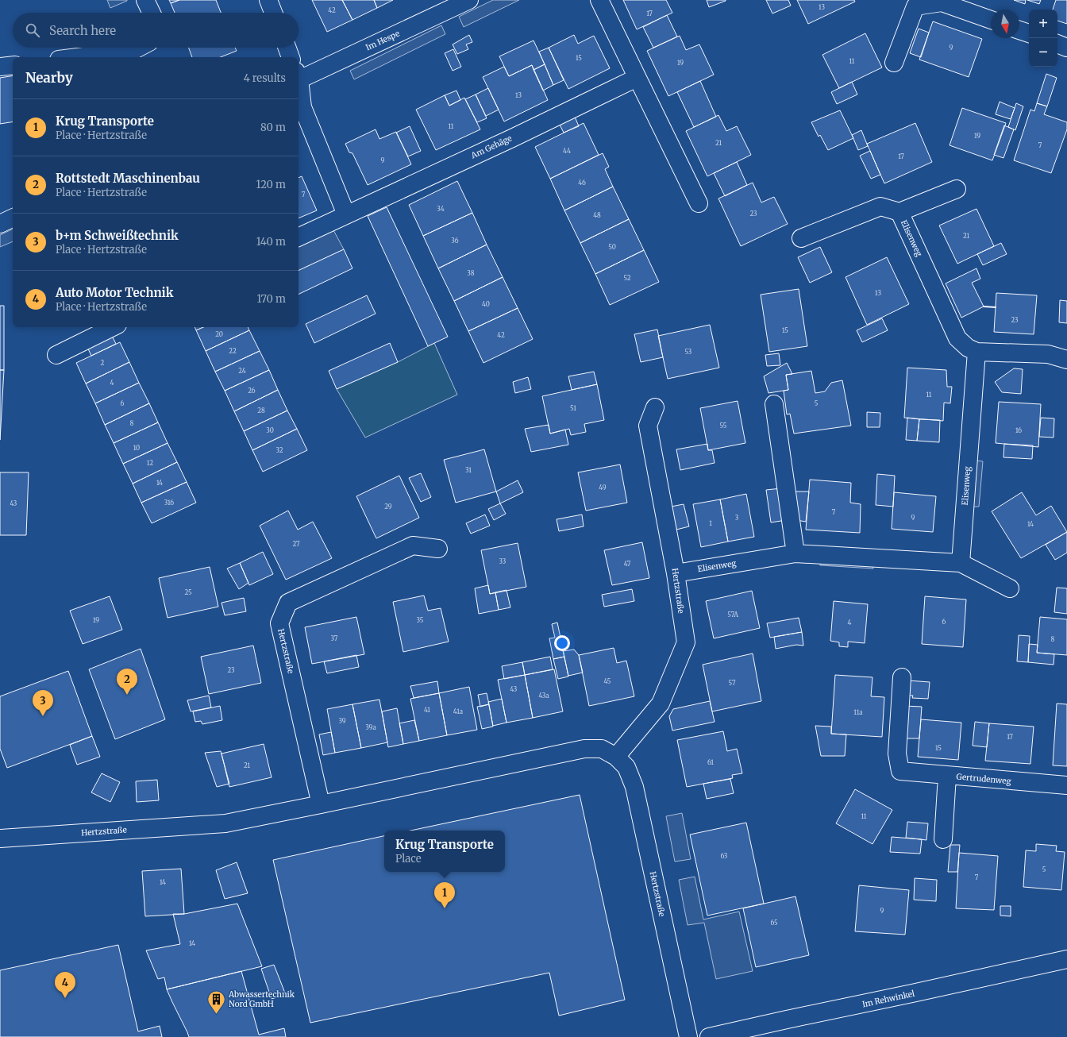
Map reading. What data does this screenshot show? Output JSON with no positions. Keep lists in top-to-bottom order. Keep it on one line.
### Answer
{"streets":{"street":["Im Hespe","Am Gehäge","Elisenweg","Hertzstraße","Gertrudenweg","Im Rehwinkel"]},"crossings":[["Elisenweg","Hertzstraße"]],"places":{"building":["Abwassertechnik Nord GmbH"]},"house_numbers":["13","42","17","9","15","11","19","13","11","19","21","7","44","17","9","46","7","34","23","48","21","36","50","38","52","13","40","23","15","20","42","22","53","2","24","4","26","11","6","5","51","28","8","55","30","16","10","32","12","31","14","49","316","43","29","7","3","9","1","14","27","33","47","25","57A","19","35","6","4","37","8","23","45","57","43","43a","41","41a","11a","39","39a","17","15","61","21","11","63","5","7","14","9","65","14"],"north":"bottom","page":{"map_buttons":["+","−"],"search":"Search here","heading":["Nearby","4 results"],"list":[{"mark":"1","name":"Krug Transporte","note":"Place · Hertzstraße","value":"80 m"},{"mark":"2","name":"Rottstedt Maschinenbau","note":"Place · Hertzstraße","value":"120 m"},{"mark":"3","name":"b+m Schweißtechnik","note":"Place · Hertzstraße","value":"140 m"},{"mark":"4","name":"Auto Motor Technik","note":"Place · Hertzstraße","value":"170 m"}],"pins":["2","3","1","4"],"popup":["Krug Transporte","Place"]}}
